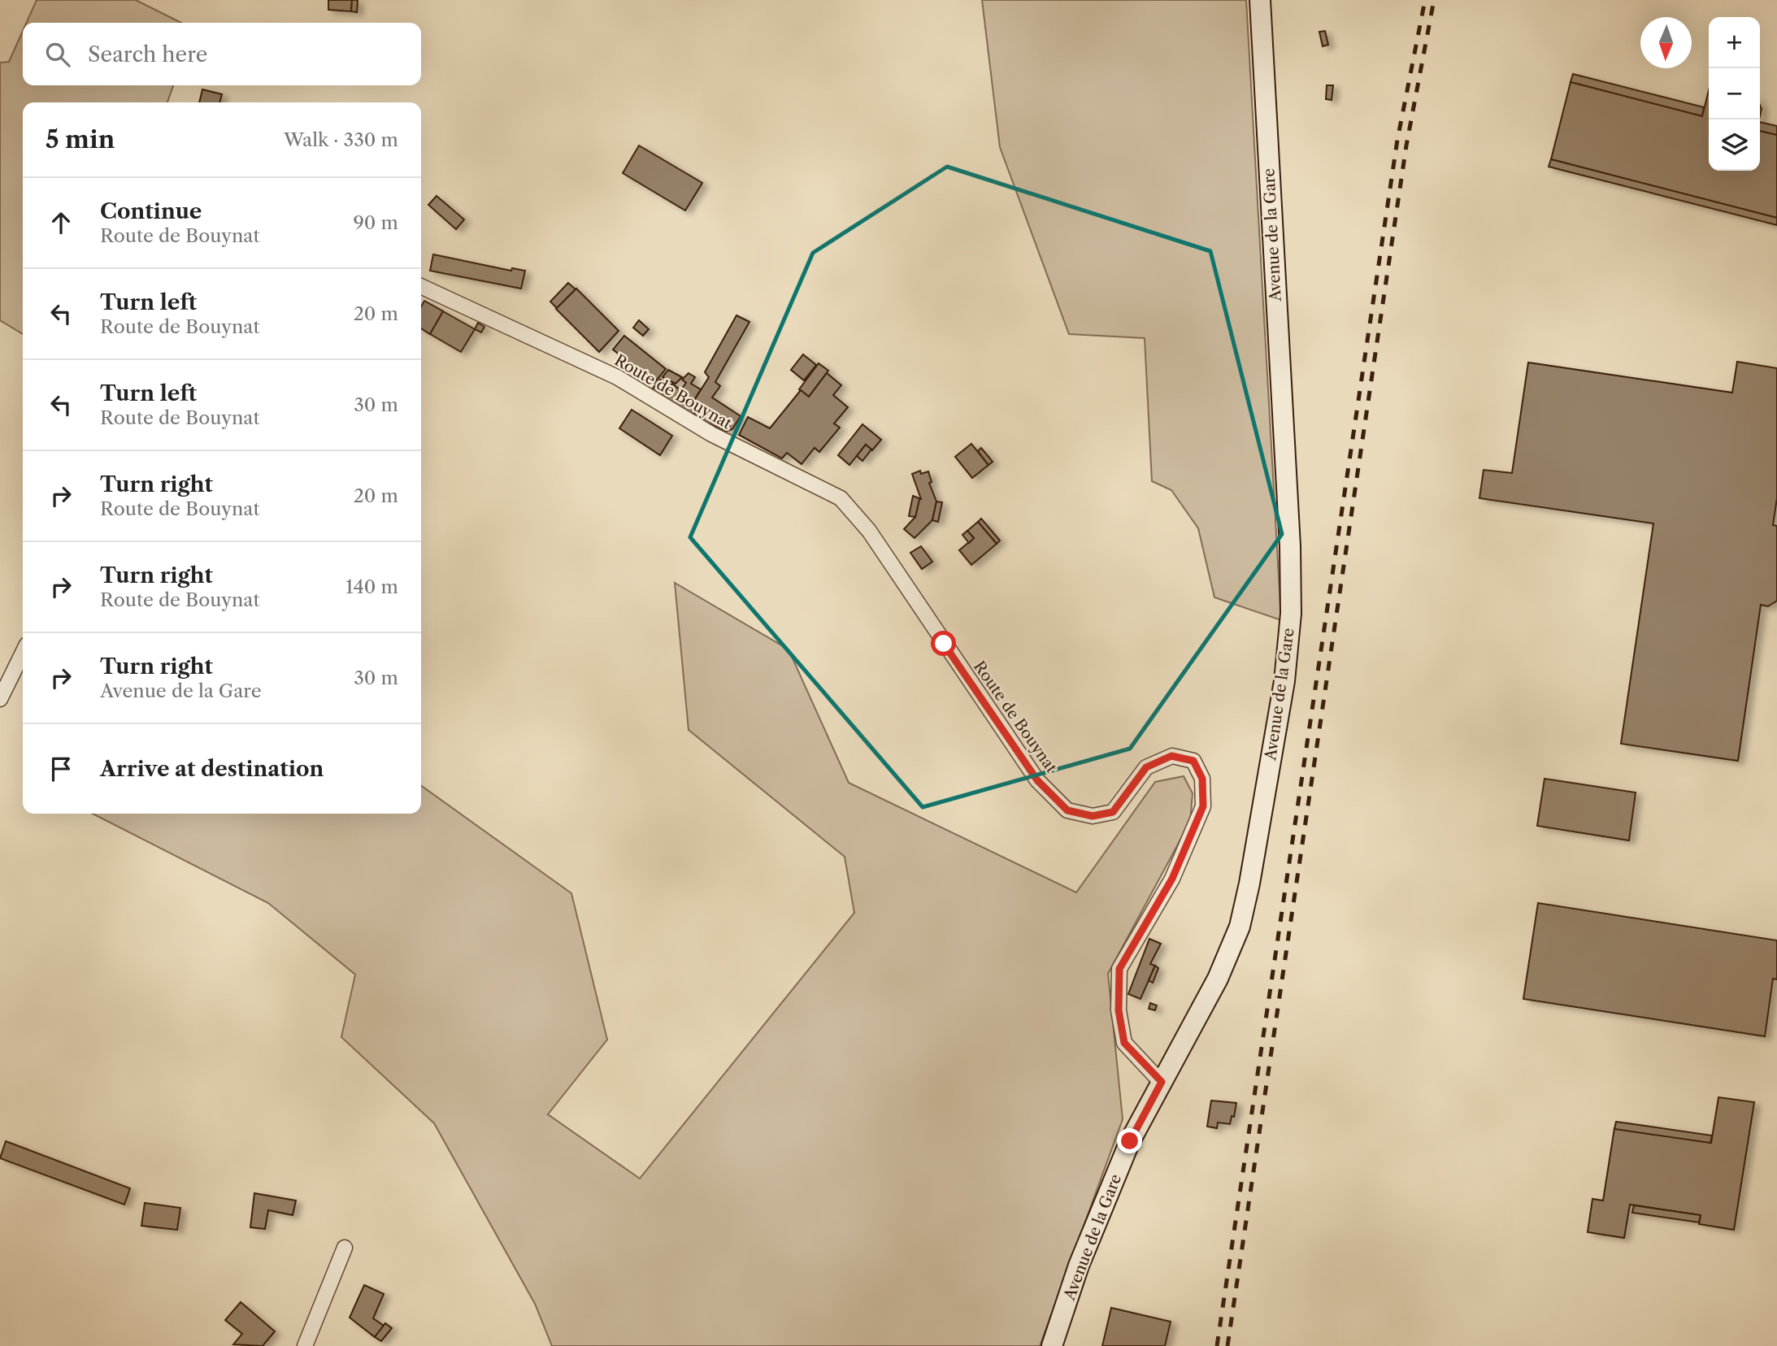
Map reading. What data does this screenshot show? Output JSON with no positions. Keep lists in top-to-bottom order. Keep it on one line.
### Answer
{"streets":{"street":["Avenue de la Gare","Route de Bouynat"]},"crossings":[["Avenue de la Gare","Route de Bouynat"]],"north":"bottom","page":{"map_buttons":["+","−"],"search":"Search here","heading":["5 min","Walk · 330 m"],"list":[["Continue","Route de Bouynat","90 m"],["Turn left","Route de Bouynat","20 m"],["Turn left","Route de Bouynat","30 m"],["Turn right","Route de Bouynat","20 m"],["Turn right","Route de Bouynat","140 m"],["Turn right","Avenue de la Gare","30 m"],"Arrive at destination"]}}
